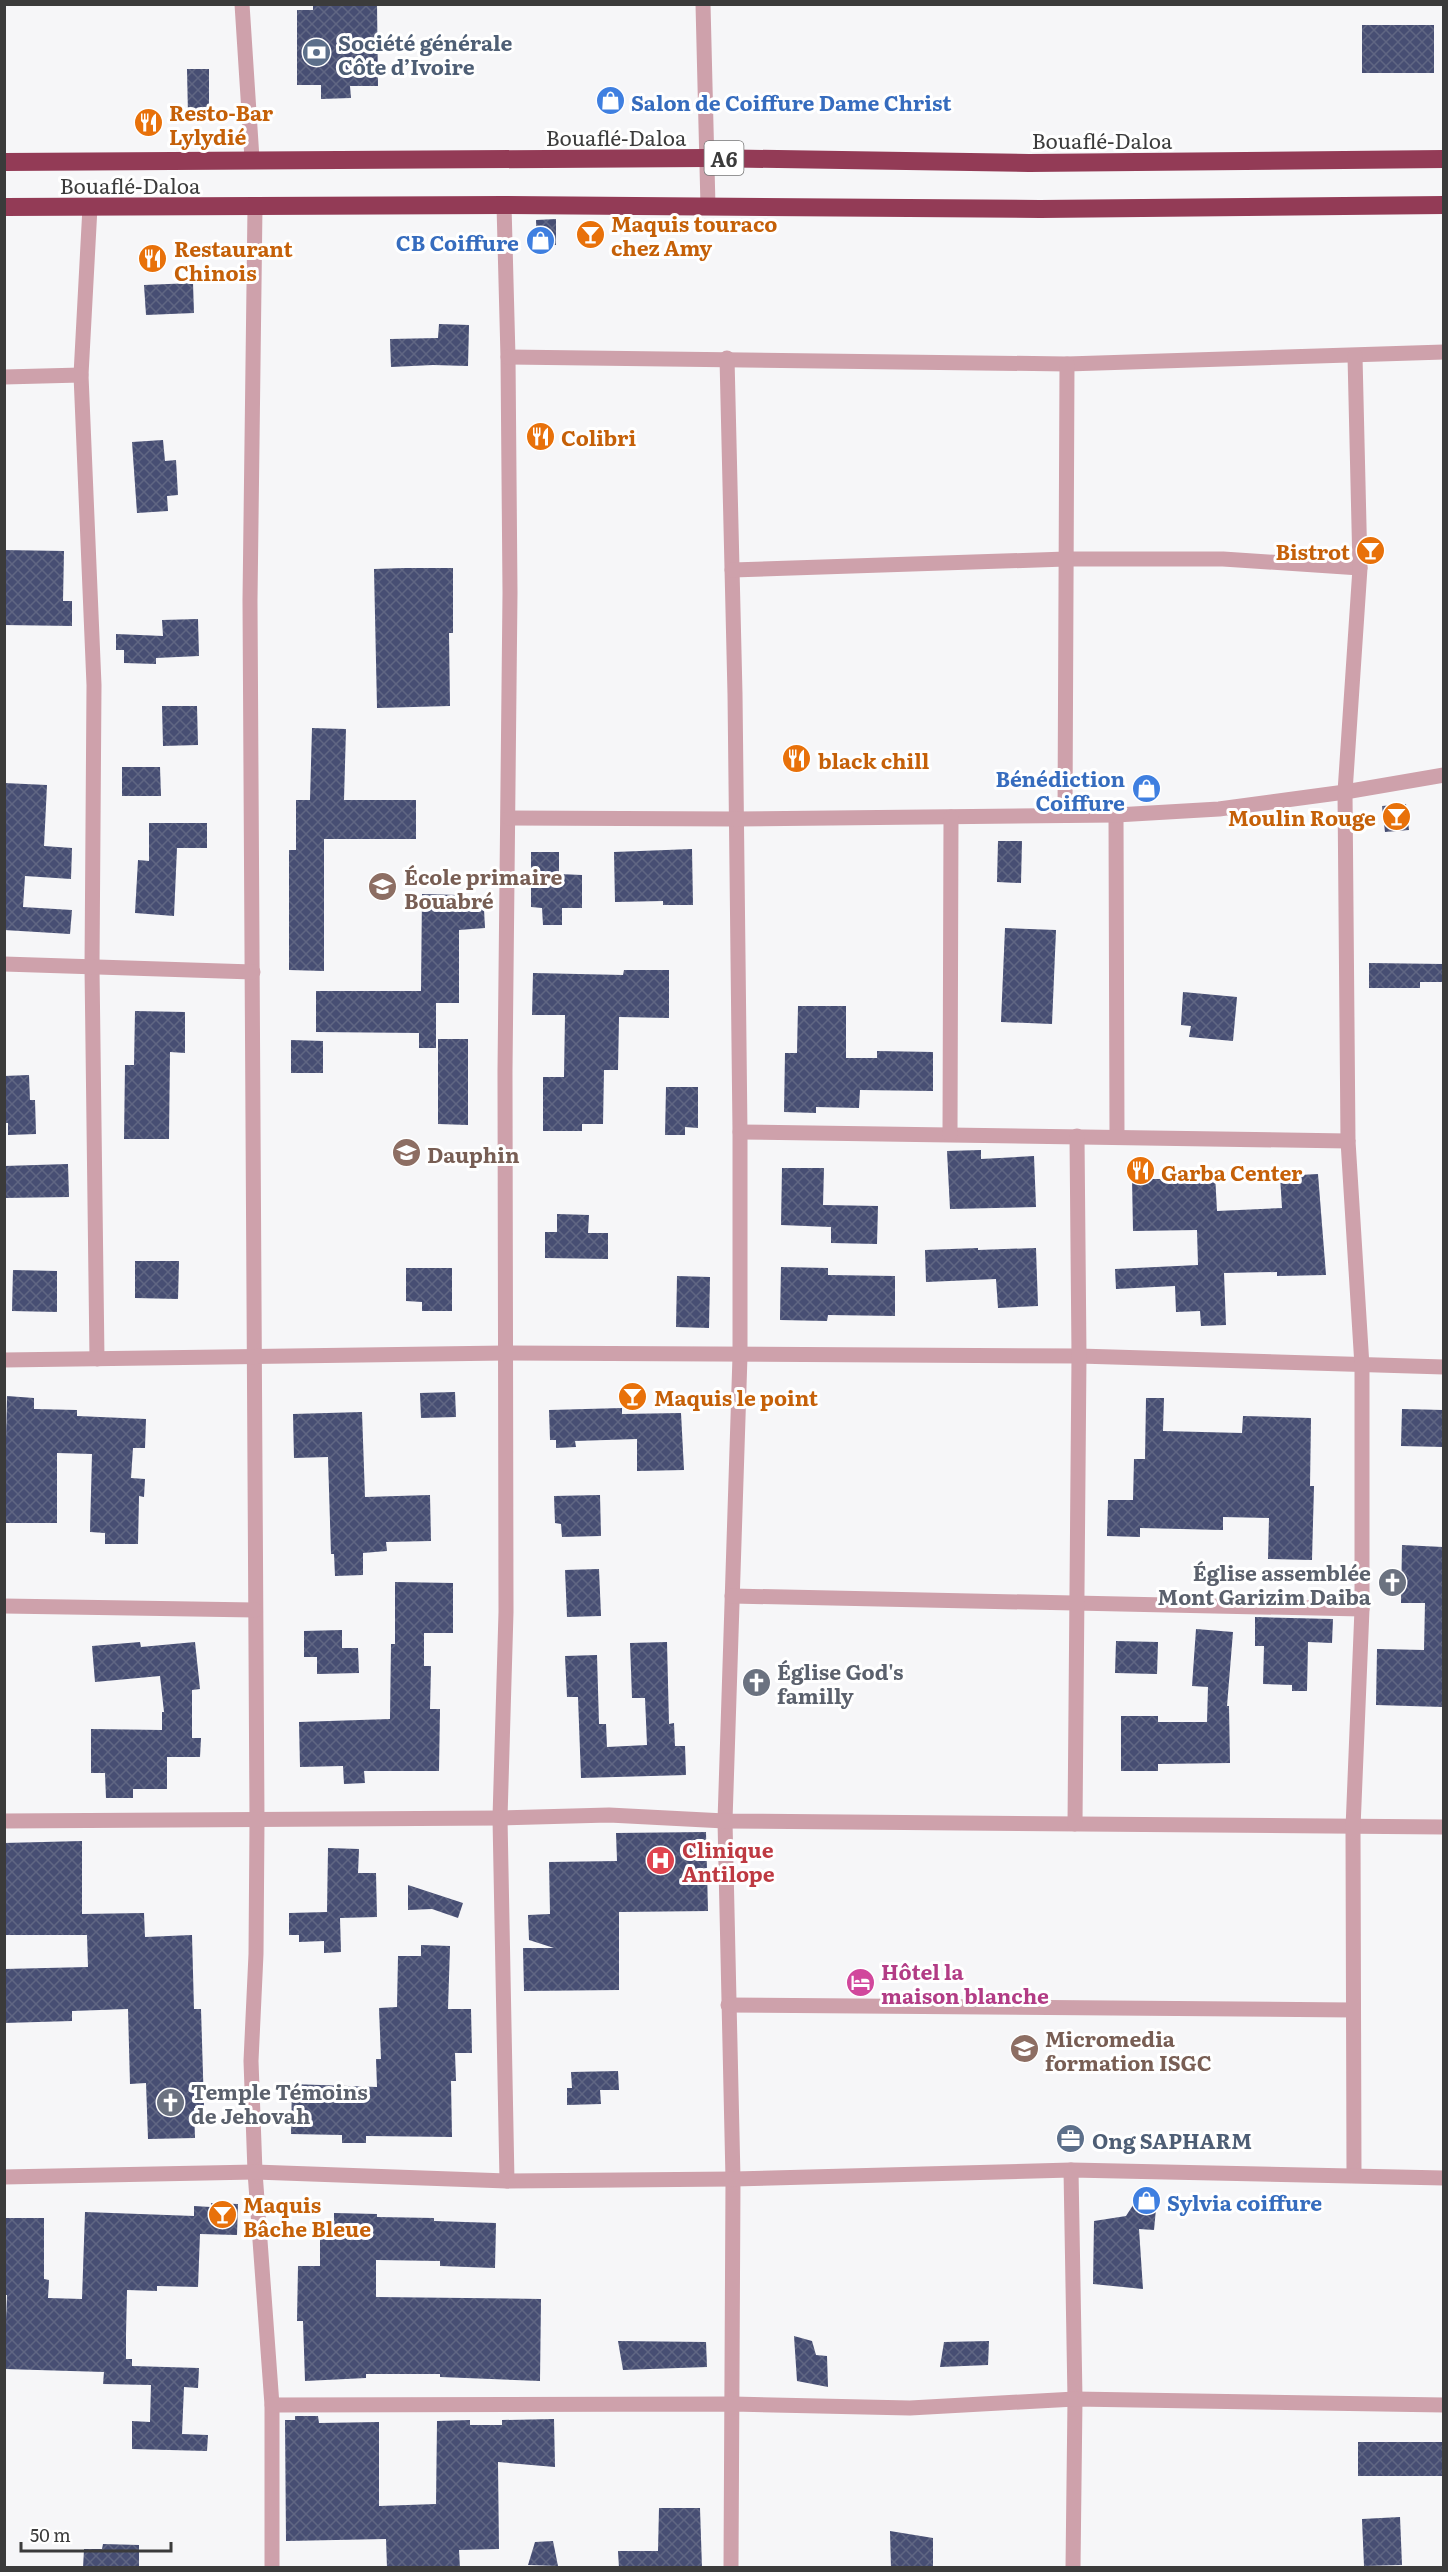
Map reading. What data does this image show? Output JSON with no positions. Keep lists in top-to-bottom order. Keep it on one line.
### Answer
{"streets":{"highway":["Bouaflé-Daloa","A6"]},"places":{"bank":["Société générale Côte d’Ivoire"],"shop":["Salon de Coiffure Dame Christ","CB Coiffure","Bénédiction Coiffure","Sylvia coiffure"],"restaurant":["Resto-Bar Lylydié","Restaurant Chinois","Colibri","black chill","Garba Center"],"bar":["Maquis touraco chez Amy","Bistrot","Moulin Rouge","Maquis le point","Maquis Bâche Bleue"],"school or university":["École primaire Bouabré","Dauphin","Micromedia formation ISGC"],"church":["Église assemblée Mont Garizim Daiba","Église God's familly","Temple Témoins de Jehovah"],"hospital":["Clinique Antilope"],"hotel":["Hôtel la maison blanche"],"office":["Ong SAPHARM"]},"scale_bar":"50 m"}
